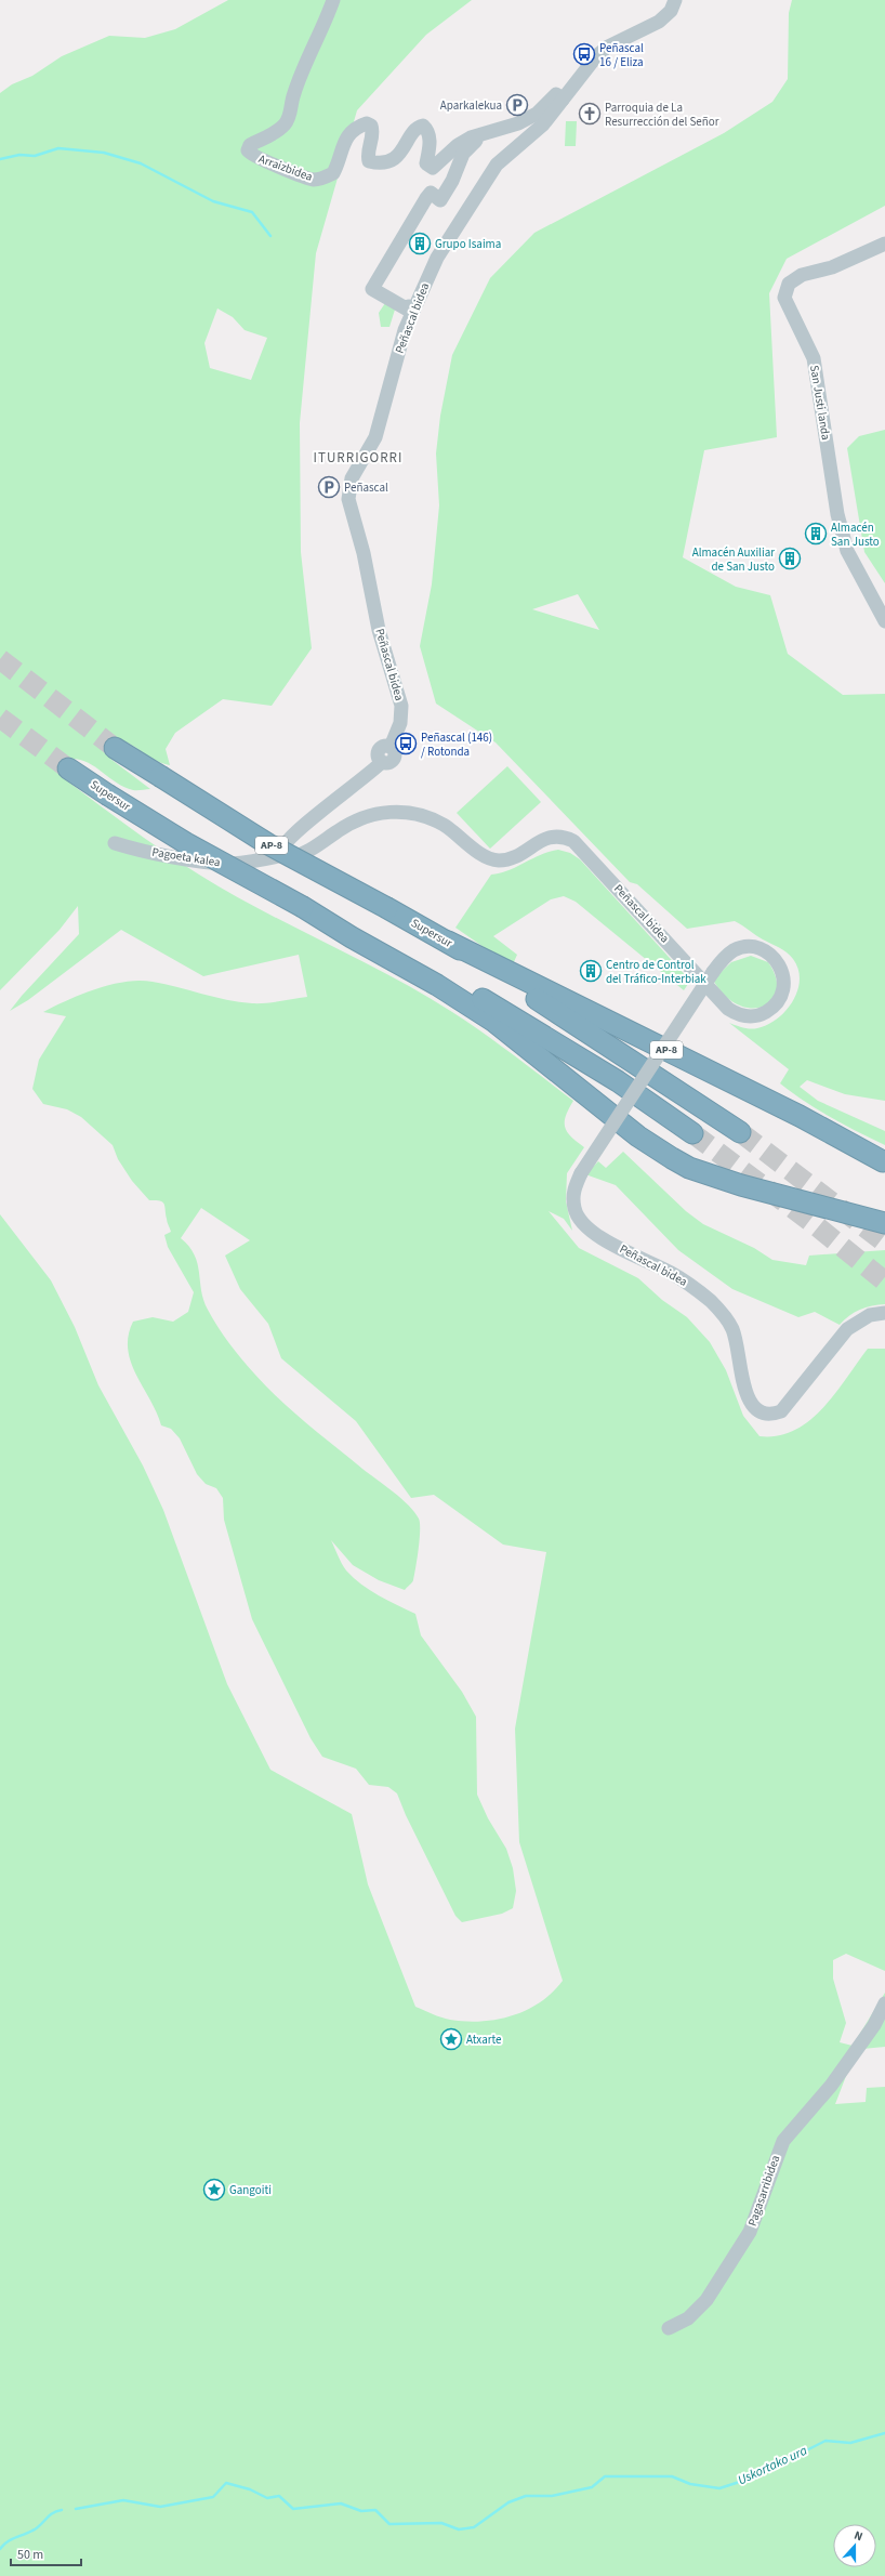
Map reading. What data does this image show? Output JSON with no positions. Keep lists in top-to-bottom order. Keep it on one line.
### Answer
{"streets":{"highway":["Supersur","AP-8"],"street":["Arraizbidea","Peñascal bidea","San Justi landa","Pagoeta kalea","Pagasarribidea"]},"crossings":[["Arraizbidea","Peñascal bidea"],["Peñascal bidea","Pagoeta kalea"],["Supersur","AP-8"]],"districts":["ITURRIGORRI"],"water":["Uskortako ura"],"places":{"bus stop":["Peñascal 16 / Eliza","Peñascal (146) / Rotonda"],"parking":["Aparkalekua","Peñascal"],"church":["Parroquia de La Resurrección del Señor"],"building":["Grupo Isaima","Almacén San Justo","Almacén Auxiliar de San Justo","Centro de Control del Tráfico-Interbiak"],"place":["Atxarte","Gangoiti"]},"scale_bar":"50 m","north":"top"}
